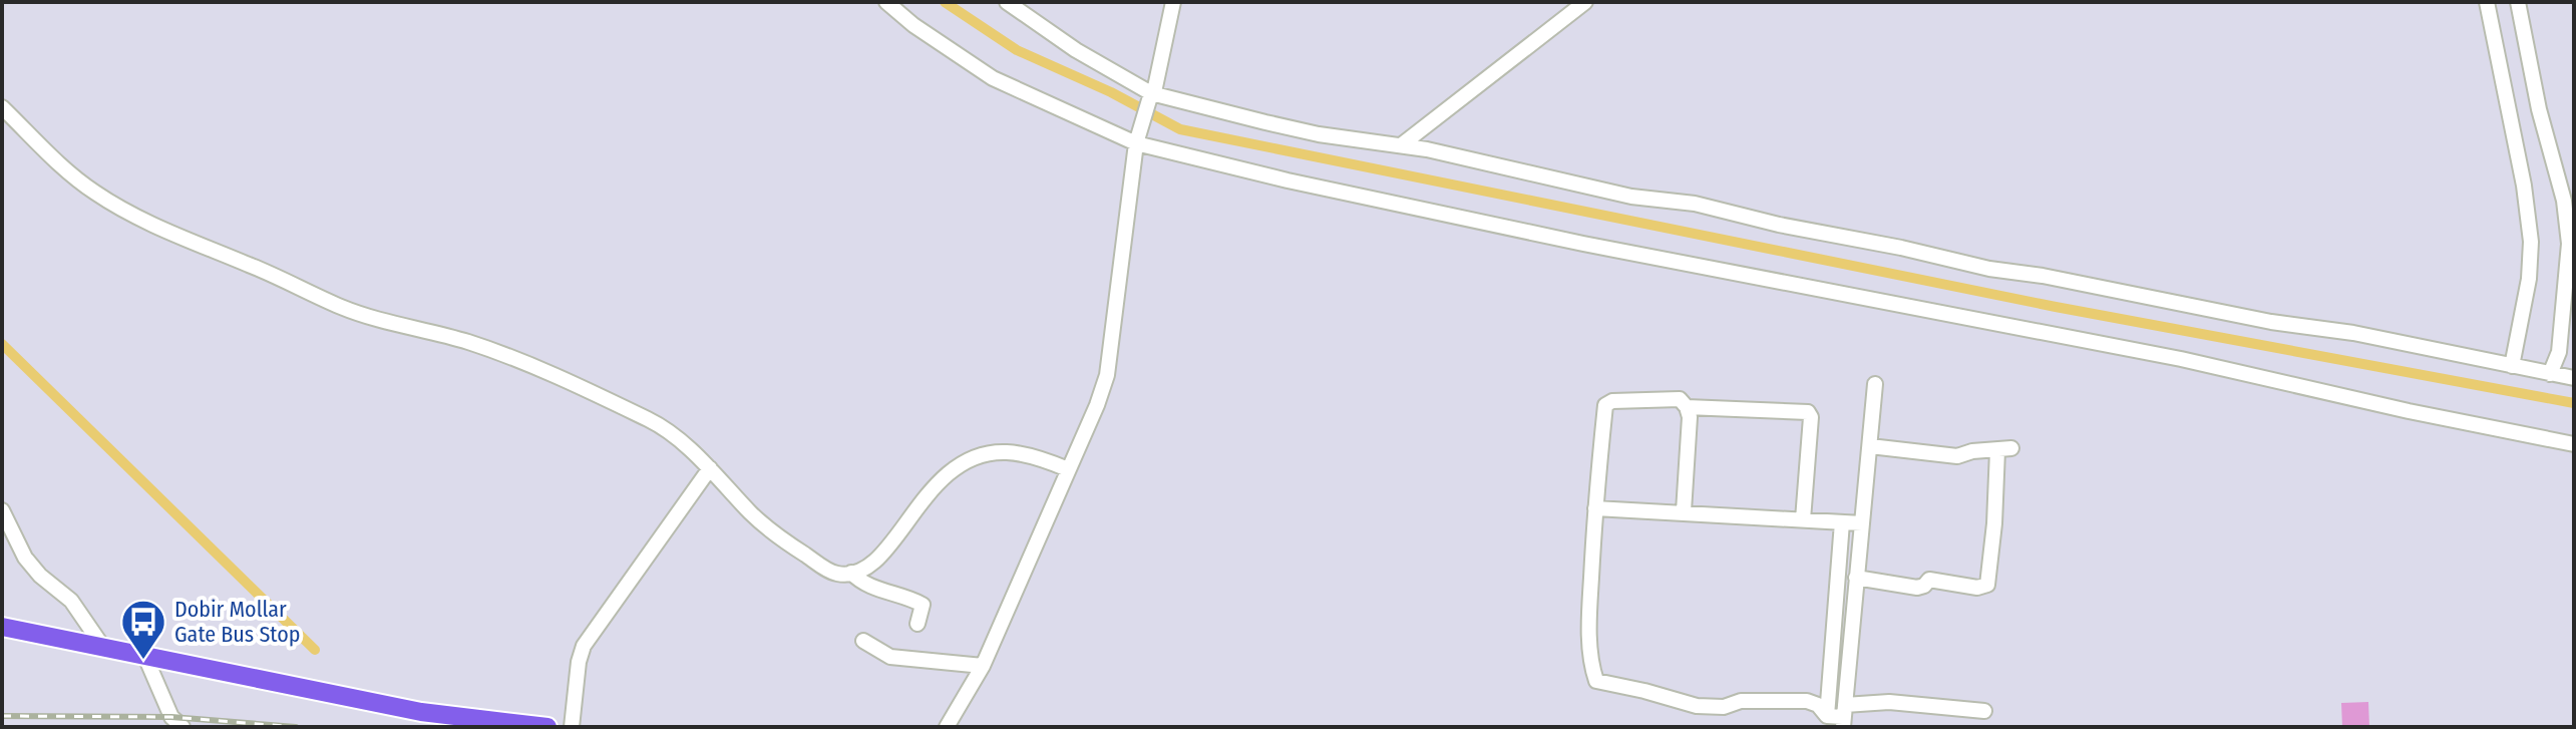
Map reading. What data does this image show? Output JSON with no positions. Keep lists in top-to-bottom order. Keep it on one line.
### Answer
{"places":{"bus stop":["Dobir Mollar Gate Bus Stop"]}}
